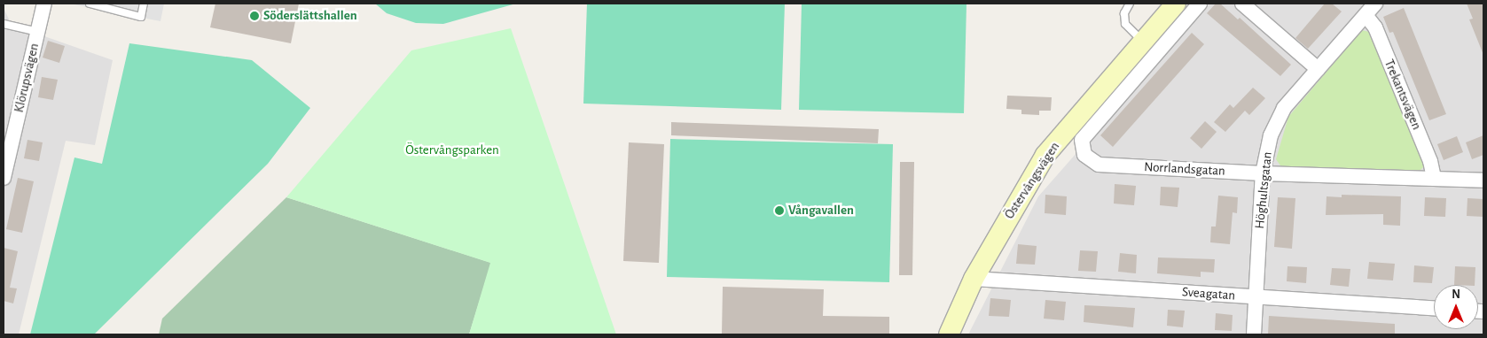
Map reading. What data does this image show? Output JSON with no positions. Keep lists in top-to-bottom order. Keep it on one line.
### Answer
{"streets":{"street":["Klörupsvägen","Trekantsvägen","Norrlandsgatan","Östervångsvägen","Höghultsgatan","Sveagatan"]},"crossings":[["Trekantsvägen","Norrlandsgatan"],["Trekantsvägen","Höghultsgatan"],["Norrlandsgatan","Höghultsgatan"],["Östervångsvägen","Sveagatan"],["Höghultsgatan","Sveagatan"]],"parks":["Östervångsparken"],"places":["Söderslättshallen","Vångavallen"],"north":"top"}
